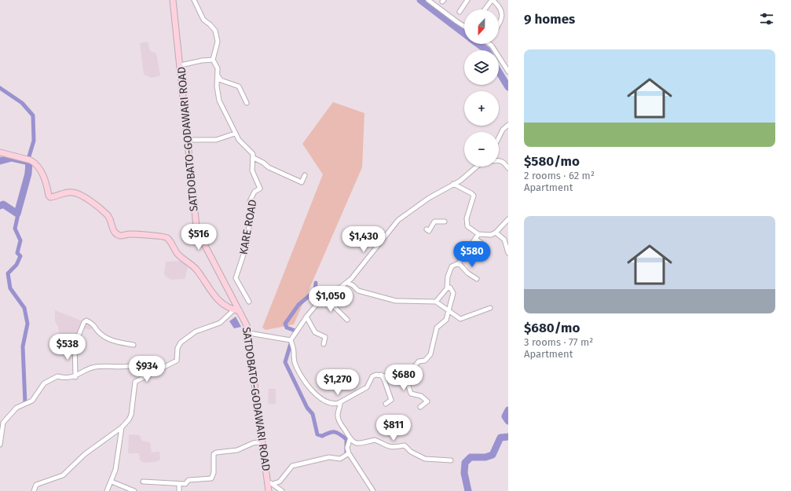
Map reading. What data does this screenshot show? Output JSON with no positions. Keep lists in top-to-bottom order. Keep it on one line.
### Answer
{"streets":{"street":["SATDOBATO-GODAWARI ROAD","KARE ROAD"]},"north":"bottom","page":{"heading":"9 homes","map_buttons":["+","−"],"list":[{"name":"$580/mo","note":"2 rooms · 62 m² · Apartment"},{"name":"$680/mo","note":"3 rooms · 77 m² · Apartment"}],"price":["$516","$1,430","$580","$1,050","$538","$934","$680","$1,270","$811"]}}
